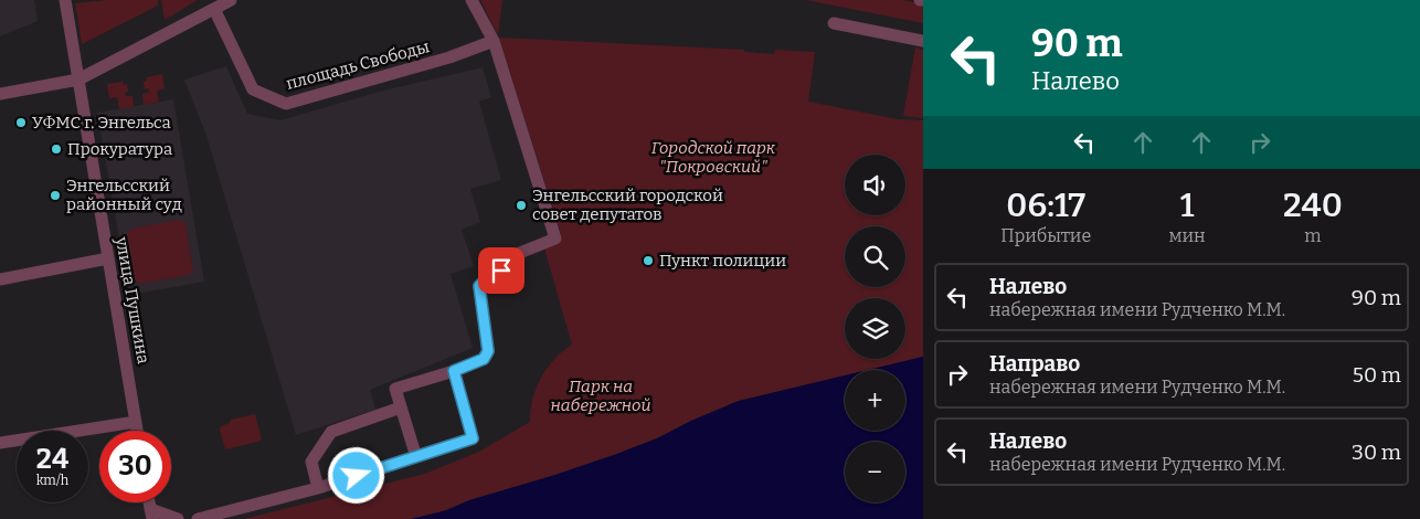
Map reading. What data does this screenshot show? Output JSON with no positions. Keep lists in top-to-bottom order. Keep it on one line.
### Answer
{"streets":{"street":["площадь Свободы","улица Пушкина"]},"parks":["Городской парк \"Покровский\"","Парк на набережной"],"places":["УФМС г. Энгельса","Прокуратура","Энгельсский районный суд","Энгельсский городской совет депутатов","Пункт полиции"],"page":{"turn":["90 m","Налево"],"map_buttons":["+","−"],"eta":["06:17","Прибытие","1","мин","240","m"],"list":[{"name":"Налево","note":"набережная имени Рудченко М.М.","value":"90 m"},{"name":"Направо","note":"набережная имени Рудченко М.М.","value":"50 m"},{"name":"Налево","note":"набережная имени Рудченко М.М.","value":"30 m"}],"speed":"24 km/h","limit":"30"}}
